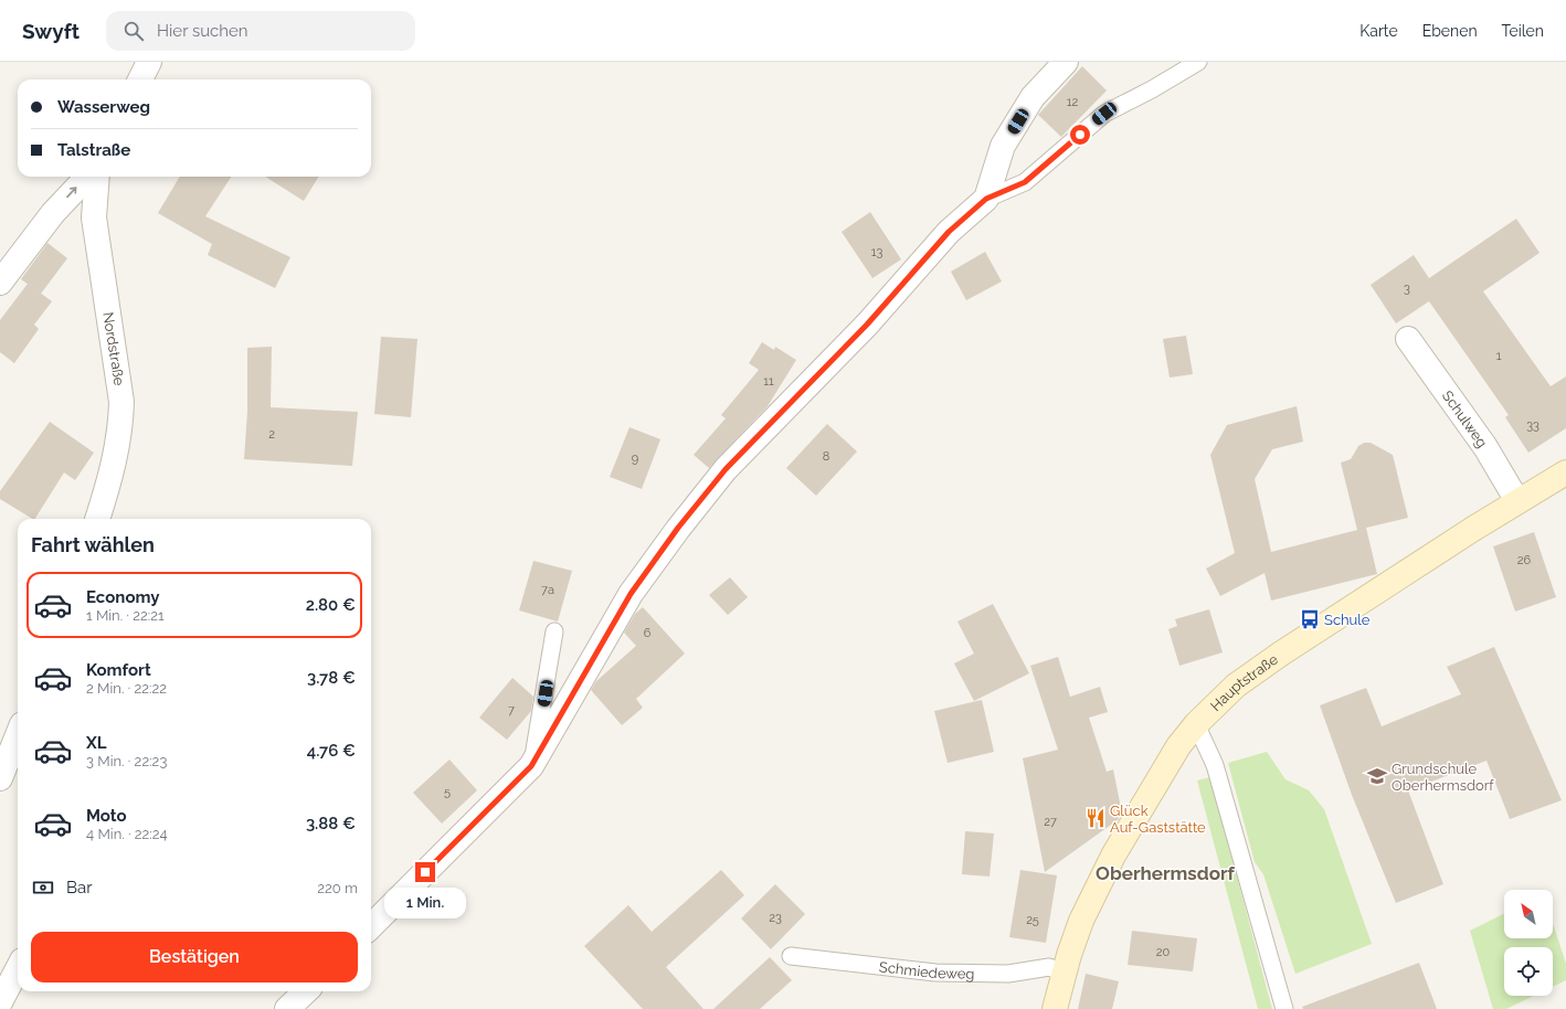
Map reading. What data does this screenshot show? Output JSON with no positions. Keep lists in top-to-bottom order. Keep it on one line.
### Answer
{"streets":{"street":["Nordstraße","Schulweg","Hauptstraße"],"lane":["Schmiedeweg"]},"crossings":[["Schulweg","Hauptstraße"],["Hauptstraße","Schmiedeweg"]],"districts":["Oberhermsdorf"],"places":{"bus stop":["Schule"],"school or university":["Grundschule Oberhermsdorf"],"restaurant":["Glück Auf-Gaststätte"]},"house_numbers":["12","13","3","1","11","33","2","8","9","26","7a","6","7","5","27","23","25","20"],"north":"top left","page":{"header":"Swyft","search":"Hier suchen","nav":["Karte","Ebenen","Teilen"],"banner":["Wasserweg","Talstraße"],"heading":"Fahrt wählen","list":[{"name":"Economy","note":"1 Min. · 22:21","value":"2.80 €"},{"name":"Komfort","note":"2 Min. · 22:22","value":"3.78 €"},{"name":"XL","note":"3 Min. · 22:23","value":"4.76 €"},{"name":"Moto","note":"4 Min. · 22:24","value":"3.88 €"}],"pay":["Bar","220 m"],"bubble":"1 Min.","buttons":"Bestätigen"}}
